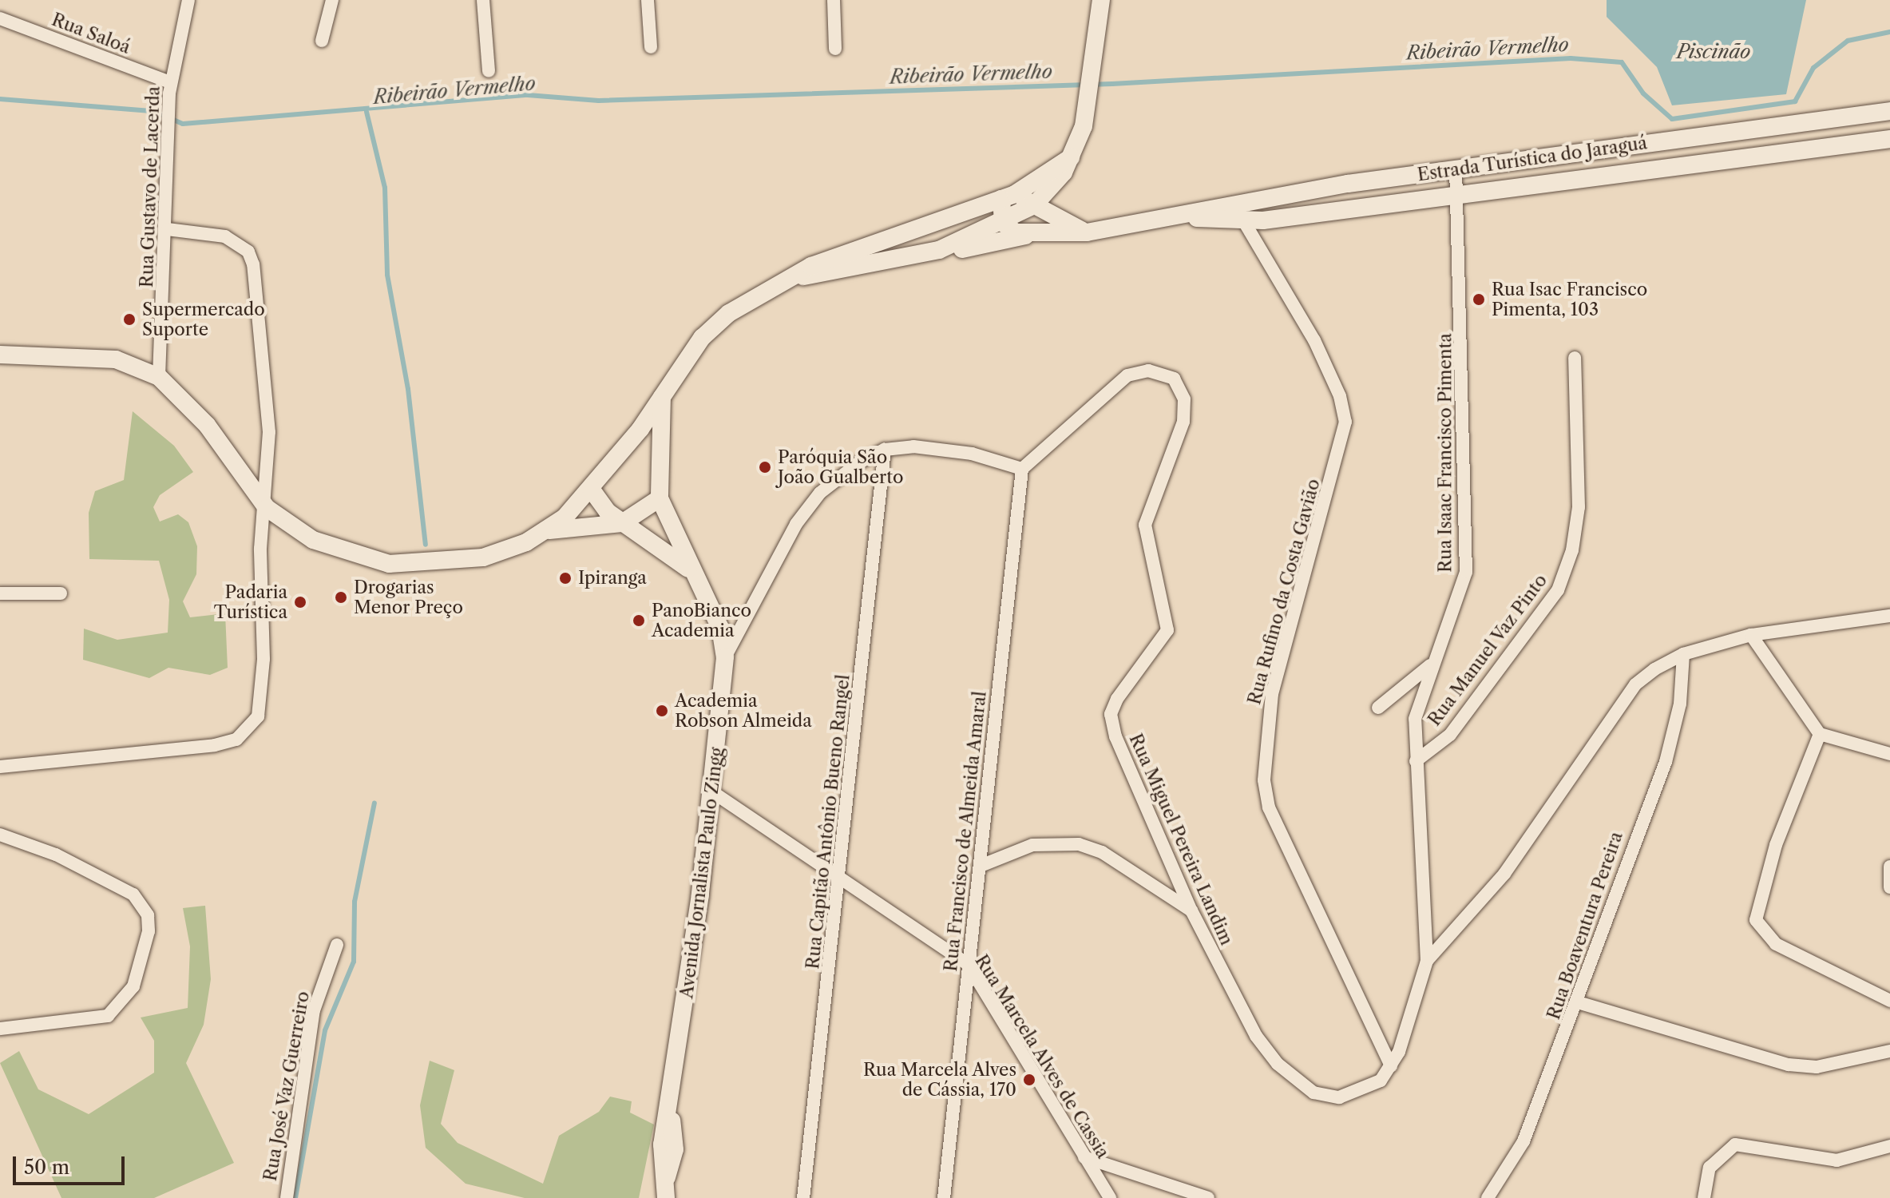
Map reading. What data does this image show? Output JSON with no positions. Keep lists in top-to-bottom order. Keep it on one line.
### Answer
{"streets":{"main road":["Estrada Turística do Jaraguá","Avenida Jornalista Paulo Zingg"],"street":["Rua Saloá","Rua Gustavo de Lacerda","Rua Isaac Francisco Pimenta","Rua Rufino da Costa Gavião","Rua Manuel Vaz Pinto","Rua Capitão Antônio Bueno Rangel","Rua Francisco de Almeida Amaral","Rua Miguel Pereira Landim","Rua Boaventura Pereira","Rua Marcela Alves de Cassia","Rua José Vaz Guerreiro"]},"crossings":[["Rua Saloá","Rua Gustavo de Lacerda"],["Estrada Turística do Jaraguá","Rua Isaac Francisco Pimenta"],["Estrada Turística do Jaraguá","Rua Rufino da Costa Gavião"],["Rua Isaac Francisco Pimenta","Rua Rufino da Costa Gavião"],["Rua Isaac Francisco Pimenta","Rua Manuel Vaz Pinto"],["Rua Isaac Francisco Pimenta","Rua Miguel Pereira Landim"],["Rua Rufino da Costa Gavião","Rua Miguel Pereira Landim"],["Rua Capitão Antônio Bueno Rangel","Rua Marcela Alves de Cassia"],["Rua Francisco de Almeida Amaral","Rua Miguel Pereira Landim"],["Rua Francisco de Almeida Amaral","Rua Marcela Alves de Cassia"],["Avenida Jornalista Paulo Zingg","Rua Marcela Alves de Cassia"]],"water":["Ribeirão Vermelho","Piscinão"],"places":["Rua Isac Francisco Pimenta, 103","Supermercado Suporte","Paróquia São João Gualberto","Ipiranga","Drogarias Menor Preço","Padaria Turística","PanoBianco Academia","Academia Robson Almeida","Rua Marcela Alves de Cássia, 170"],"scale_bar":"50 m"}
